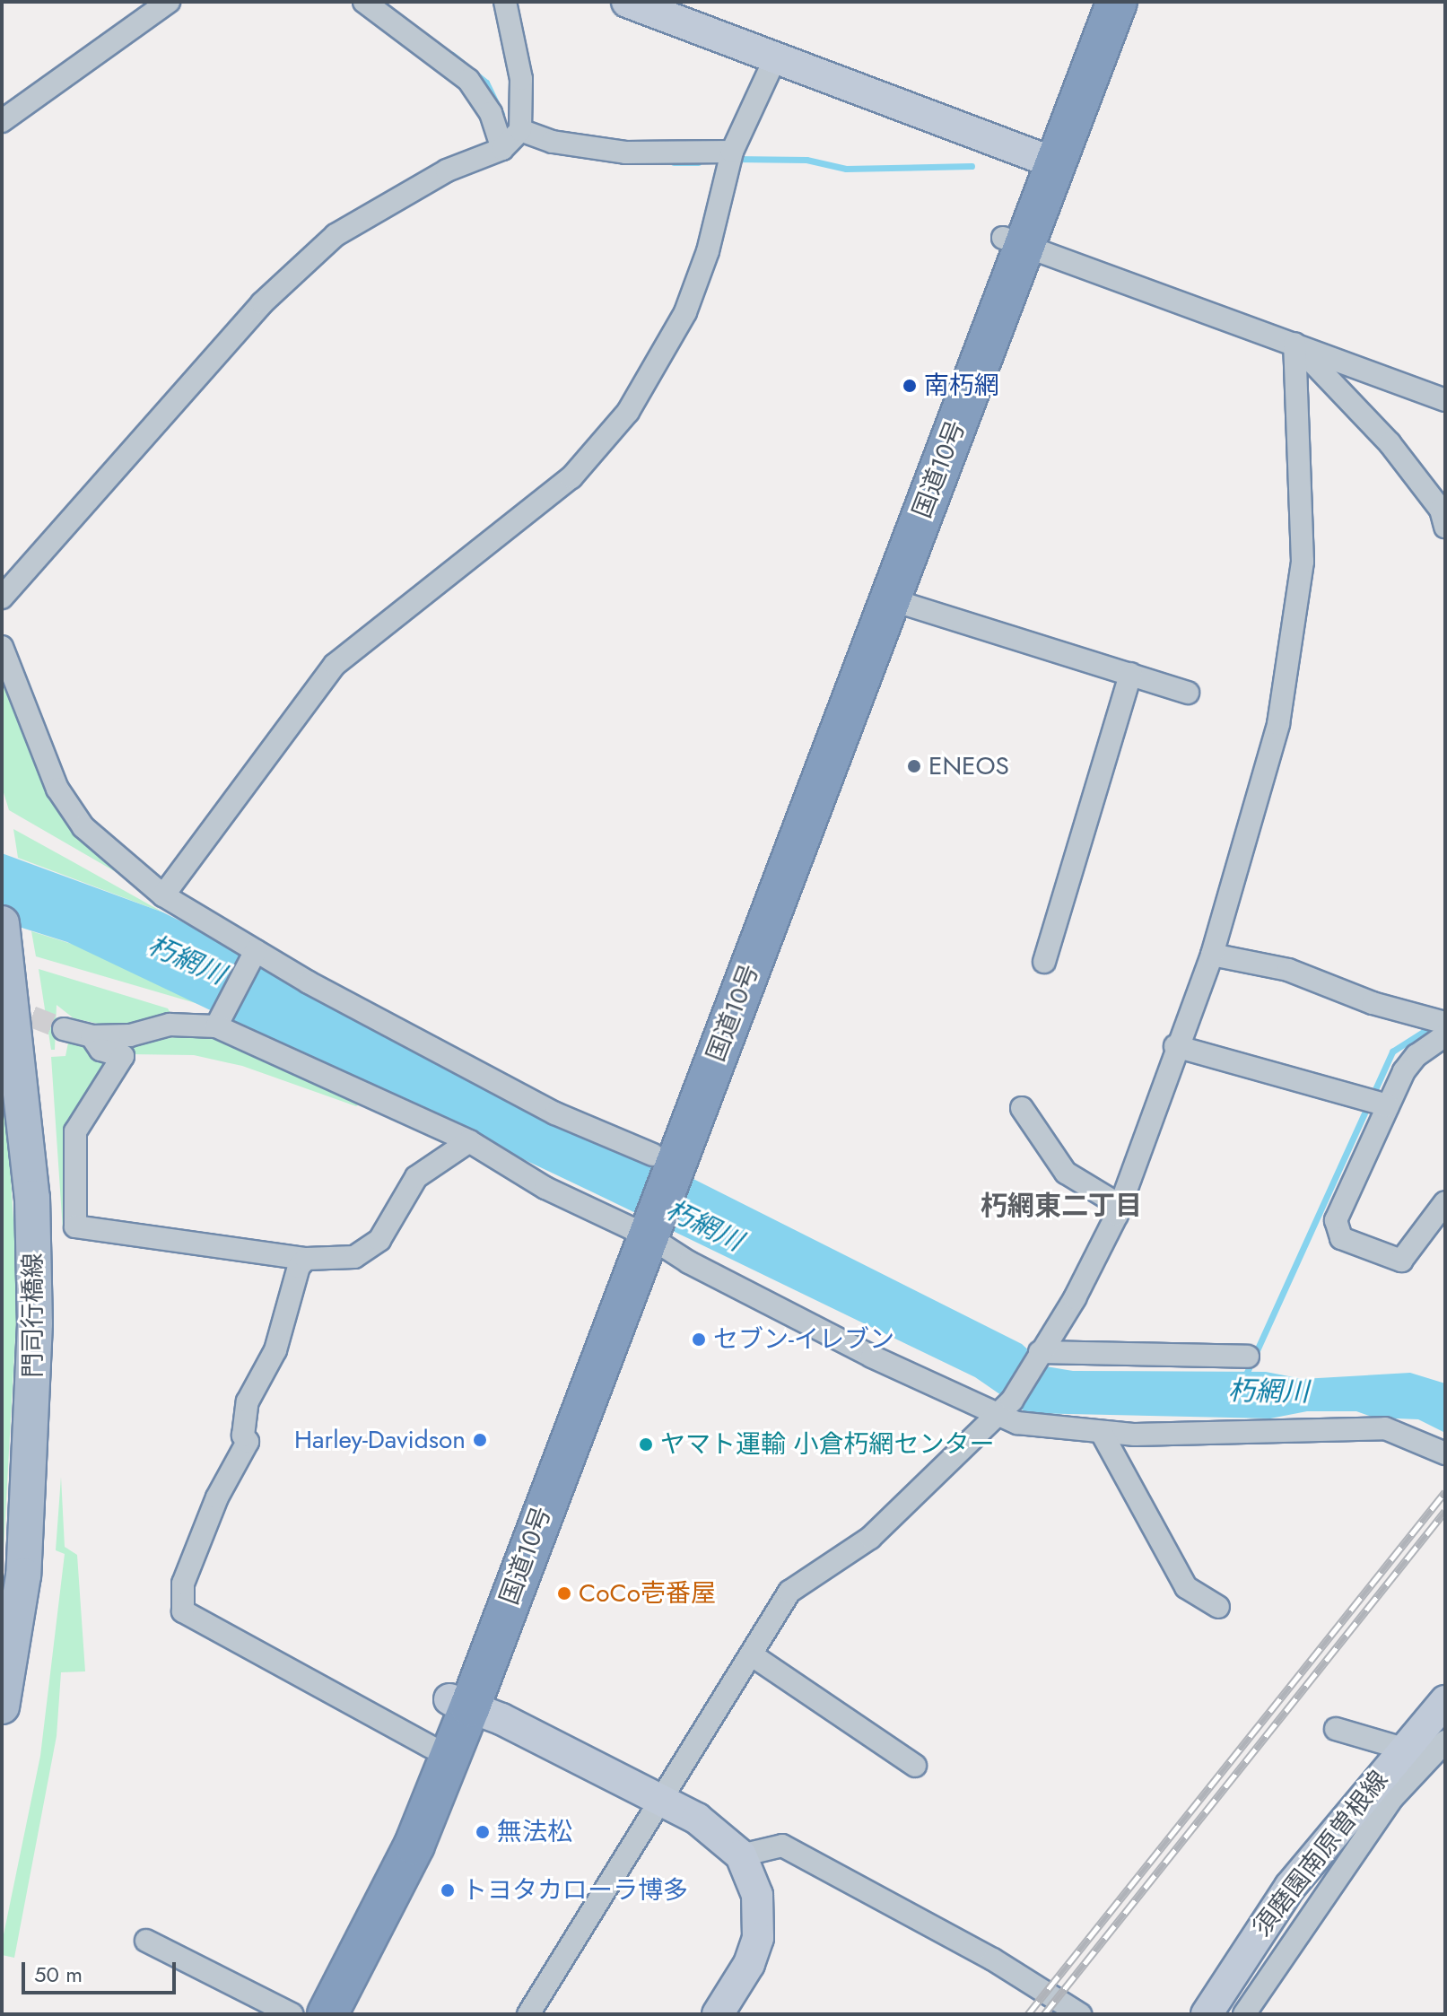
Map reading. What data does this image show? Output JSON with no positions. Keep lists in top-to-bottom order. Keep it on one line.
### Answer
{"streets":{"highway":["国道10号"],"main road":["門司行橋線"],"street":["須磨園南原曽根線"]},"districts":["朽網東二丁目"],"water":["朽網川"],"places":["南朽網","ENEOS","セブン-イレブン","Harley-Davidson","ヤマト運輸 小倉朽網センター","CoCo壱番屋","無法松","トヨタカローラ博多"],"scale_bar":"50 m"}
